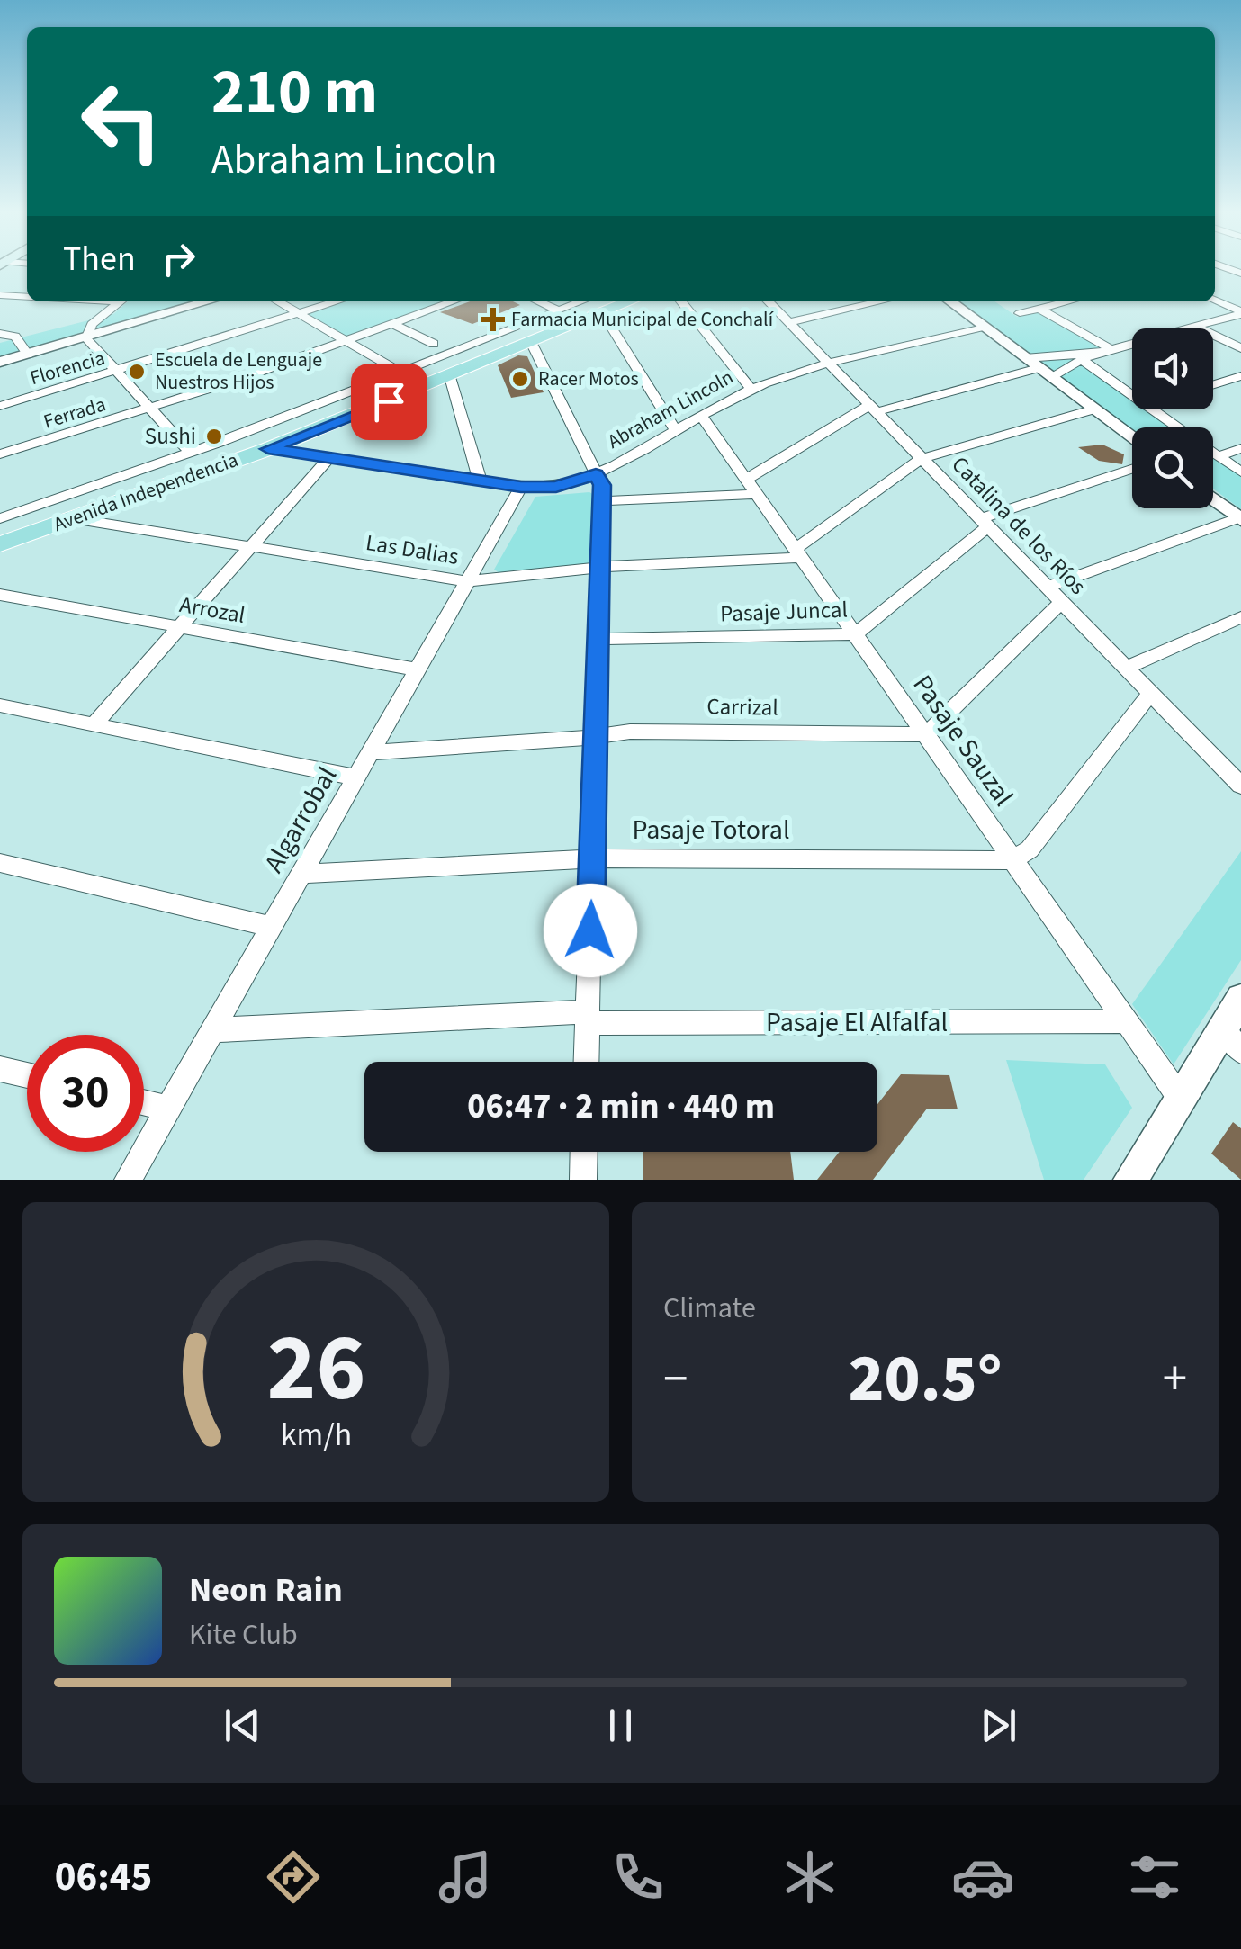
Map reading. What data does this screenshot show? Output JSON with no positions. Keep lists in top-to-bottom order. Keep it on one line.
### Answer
{"streets":{"main road":["Avenida Independencia"],"street":["Florencia","Abraham Lincoln","Ferrada","Catalina de los Ríos","Las Dalias","Arrozal","Pasaje Juncal","Carrizal","Pasaje Sauzal","Algarrobal","Pasaje Totoral","Pasaje El Alfalfal"]},"crossings":[["Abraham Lincoln","Avenida Independencia"],["Abraham Lincoln","Catalina de los Ríos"],["Abraham Lincoln","Pasaje Sauzal"],["Abraham Lincoln","Algarrobal"],["Avenida Independencia","Las Dalias"],["Catalina de los Ríos","Pasaje Juncal"],["Las Dalias","Pasaje Sauzal"],["Las Dalias","Algarrobal"],["Arrozal","Algarrobal"],["Pasaje Juncal","Pasaje Sauzal"],["Carrizal","Pasaje Sauzal"],["Carrizal","Algarrobal"],["Pasaje Sauzal","Pasaje Totoral"],["Pasaje Sauzal","Pasaje El Alfalfal"],["Algarrobal","Pasaje Totoral"],["Algarrobal","Pasaje El Alfalfal"]],"places":{"health":["Farmacia Municipal de Conchalí"],"other":["Escuela de Lenguaje Nuestros Hijos","Racer Motos","Sushi"]},"page":{"turn":["210 m","Abraham Lincoln"],"then":"Then","limit":"30","trip":"06:47 · 2 min · 440 m","tile":"Climate","heat":["−","20.5°","+"],"song":["Neon Rain","Kite Club"],"tabs":"06:45","gauge":["26","km/h"]}}
